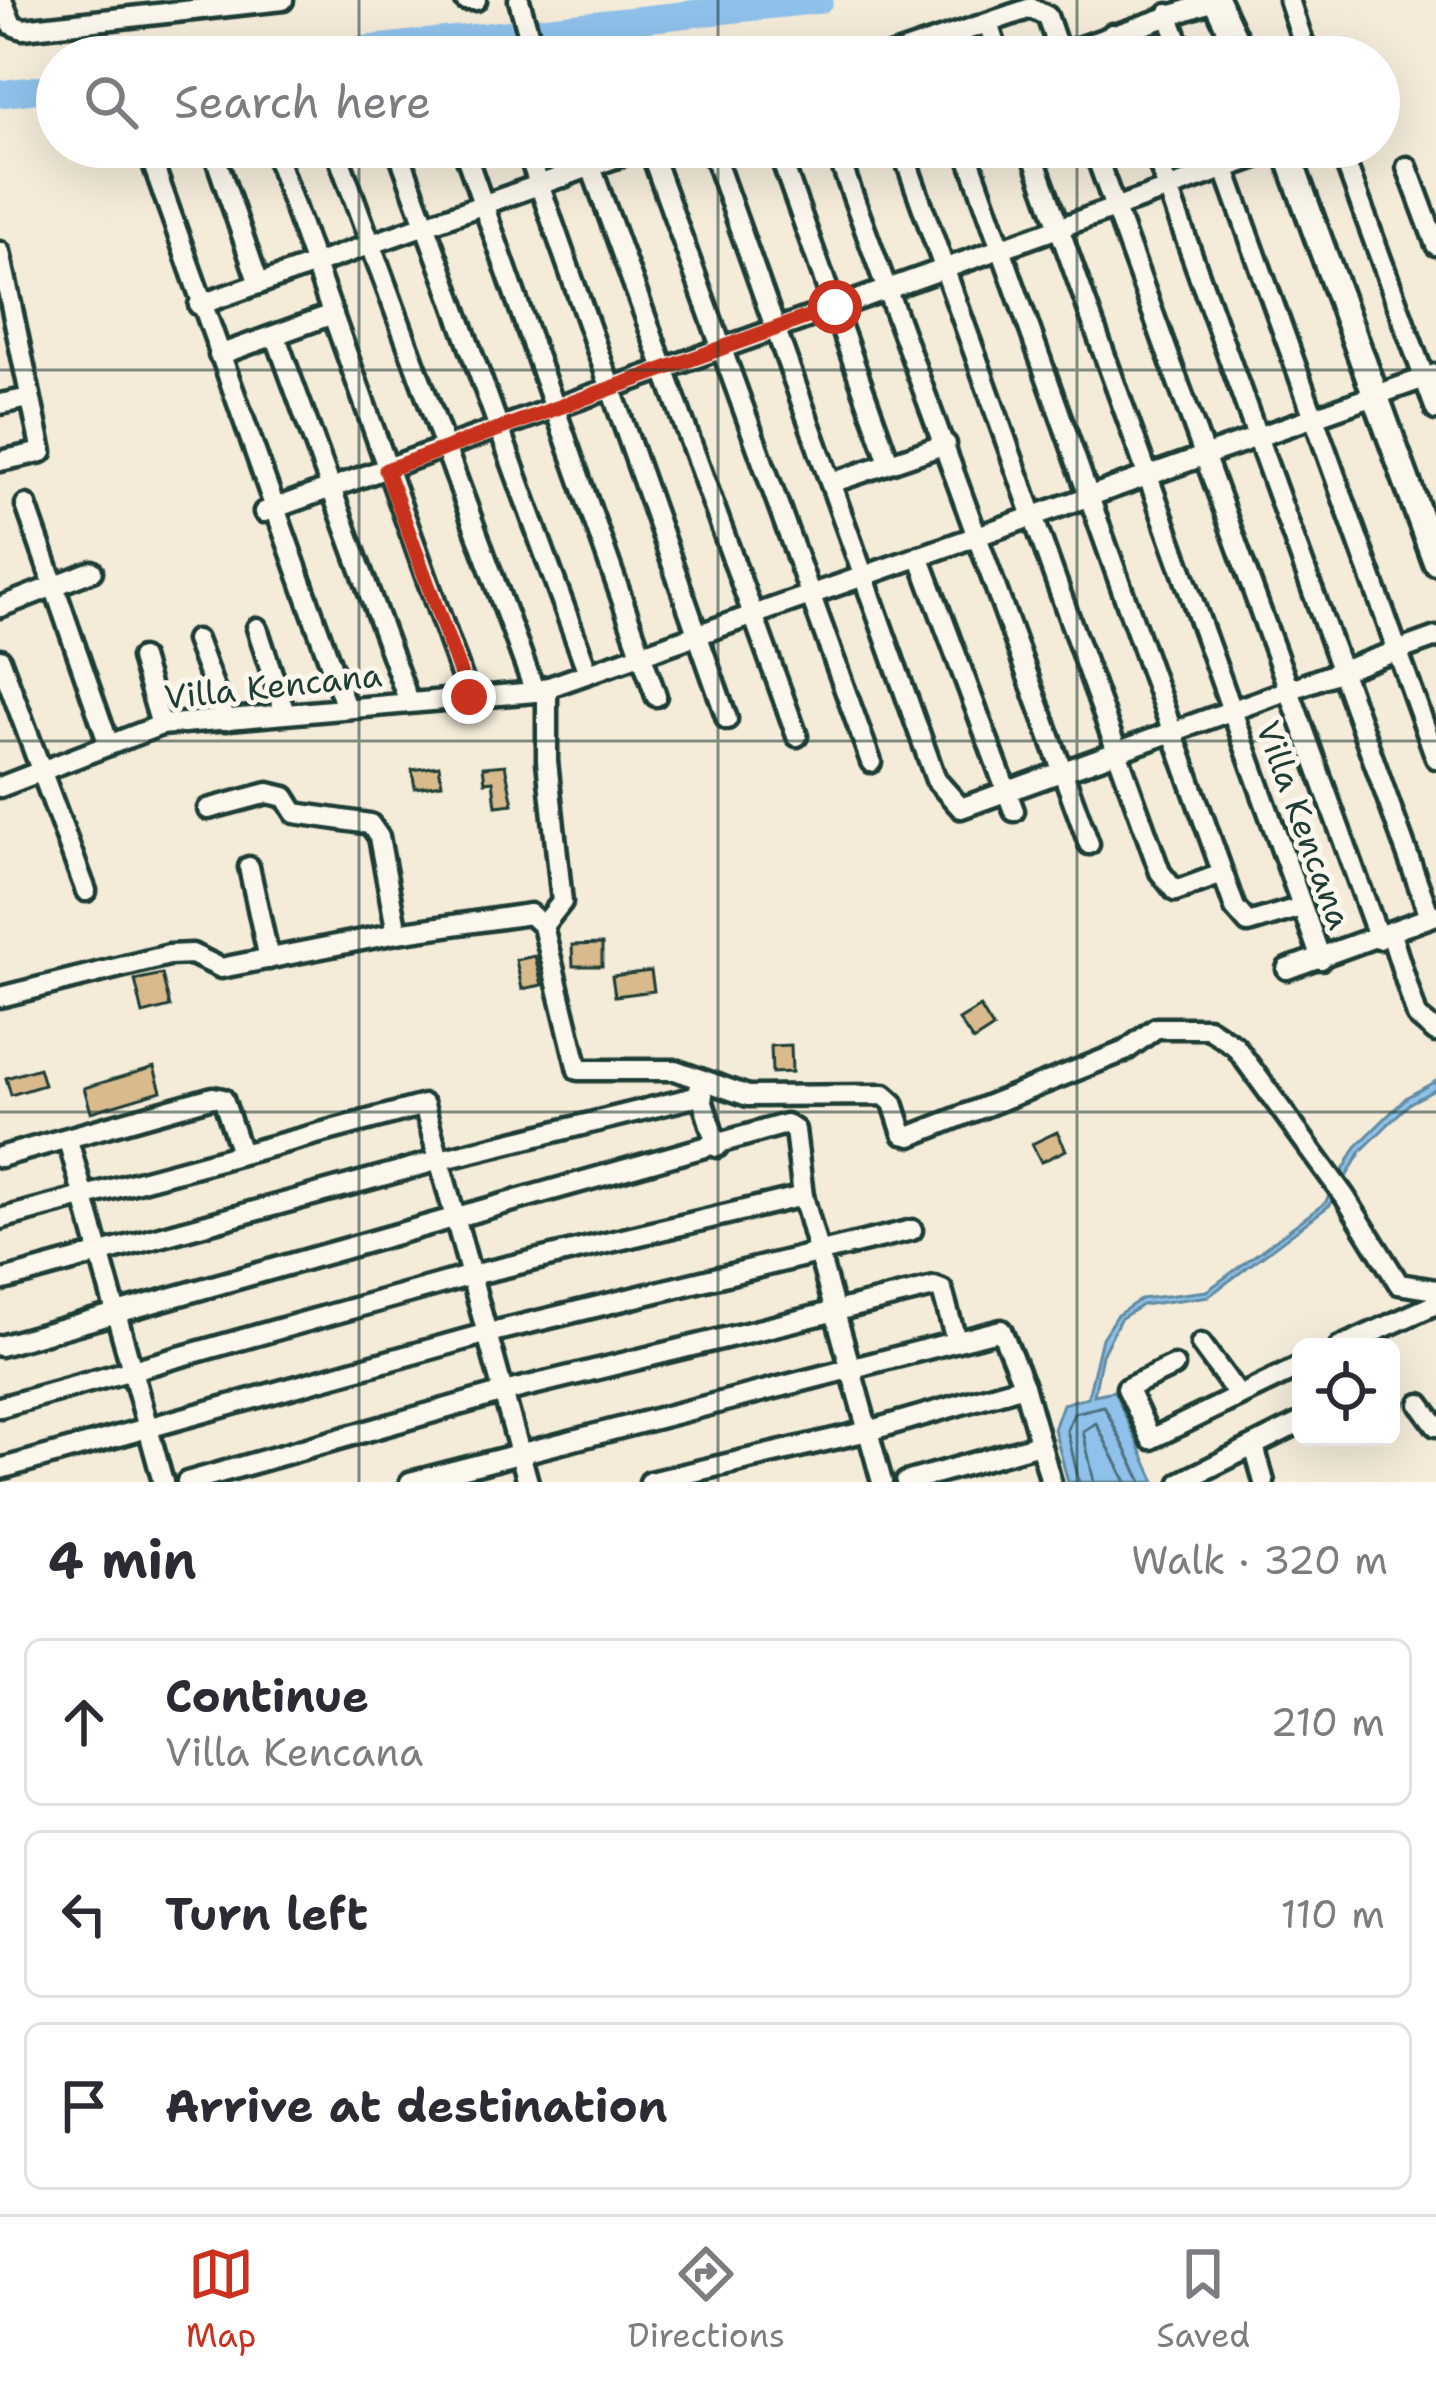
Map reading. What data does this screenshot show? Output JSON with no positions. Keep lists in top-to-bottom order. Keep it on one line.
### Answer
{"streets":{"street":["Villa Kencana"]},"page":{"search":"Search here","heading":["4 min","Walk · 320 m"],"list":[["Continue","Villa Kencana","210 m"],["Turn left","110 m"],"Arrive at destination"],"nav":["Map","Directions","Saved"]}}
